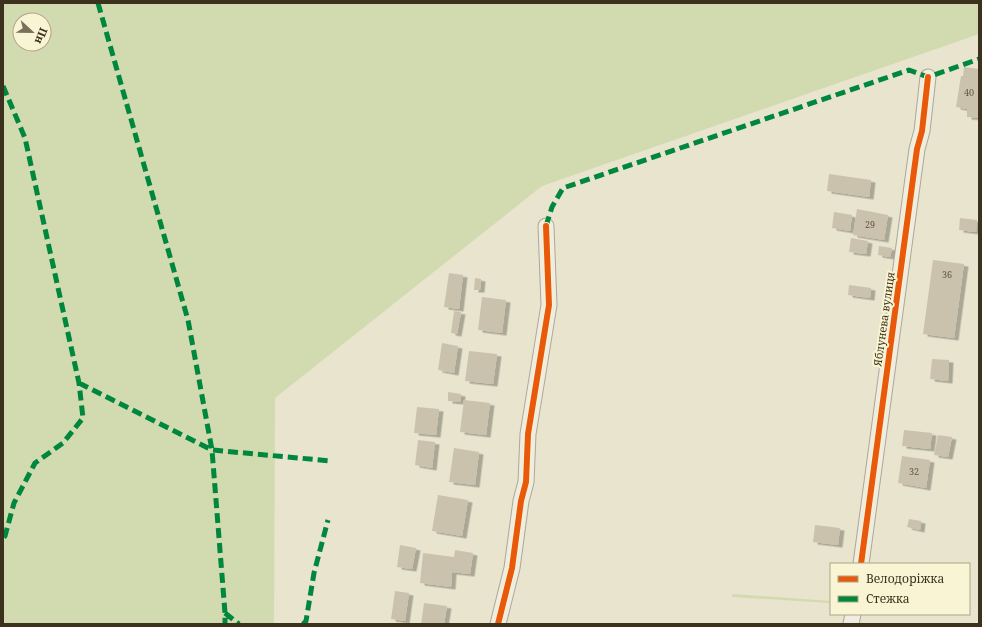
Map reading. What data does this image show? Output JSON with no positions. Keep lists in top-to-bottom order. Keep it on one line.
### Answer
{"streets":{"street":["Яблунева вулиця"]},"house_numbers":["40","29","36","32"],"legend":["Велодоріжка","Стежка"],"north":"right"}
